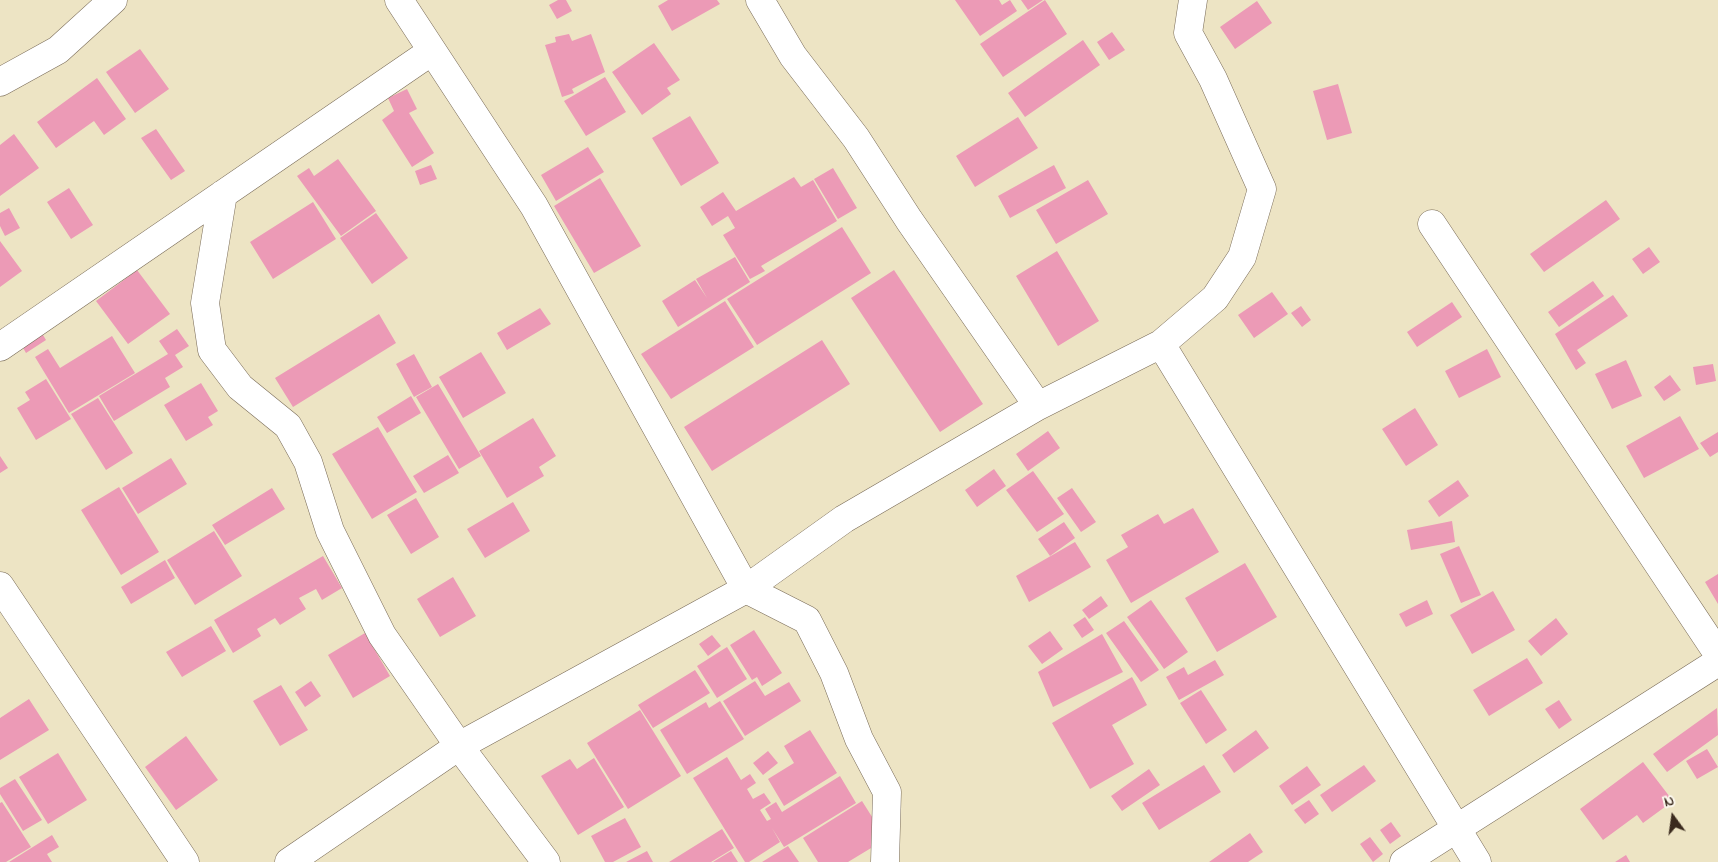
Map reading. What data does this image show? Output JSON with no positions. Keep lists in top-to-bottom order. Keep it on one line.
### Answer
{"north":"top"}
